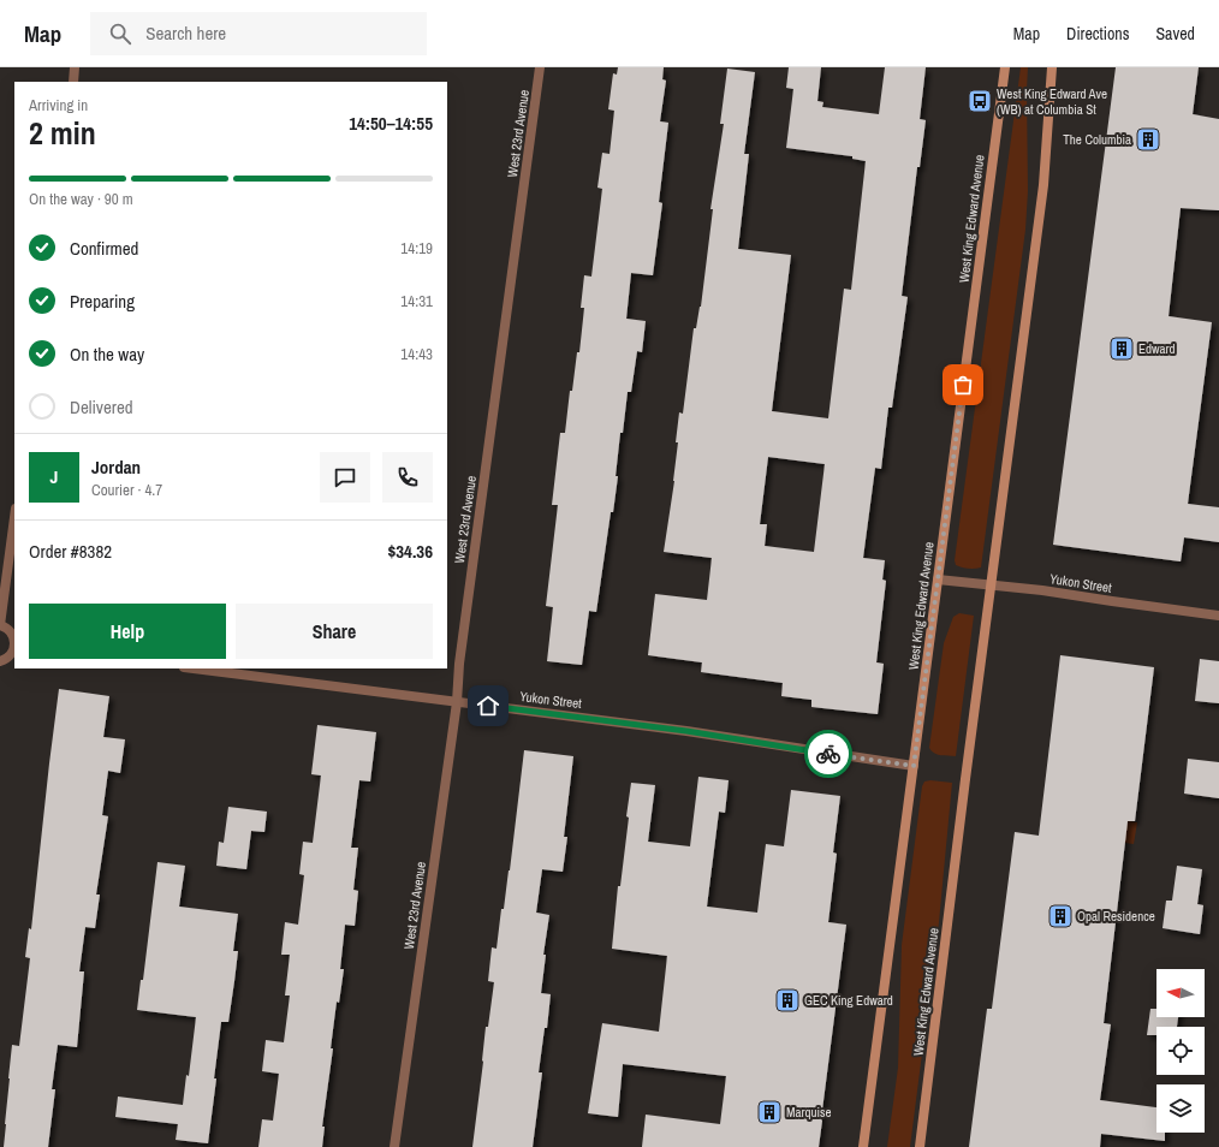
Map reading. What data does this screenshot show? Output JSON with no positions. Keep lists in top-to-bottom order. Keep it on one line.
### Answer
{"streets":{"main road":["West King Edward Avenue"],"street":["West 23rd Avenue","Yukon Street"]},"crossings":[["West 23rd Avenue","Yukon Street"],["West King Edward Avenue","Yukon Street"]],"places":{"bus stop":["West King Edward Ave (WB) at Columbia St"],"building":["The Columbia","Edward","Opal Residence","GEC King Edward","Marquise"]},"north":"left","page":{"header":"Map","search":"Search here","nav":["Map","Directions","Saved"],"heading":["2 min","Arriving in","14:50–14:55"],"panel":["Jordan","Courier · 4.7","Order #8382","$34.36"],"bar":"On the way · 90 m","list":[["Confirmed","14:19"],["Preparing","14:31"],["On the way","14:43"],"Delivered"],"round":"J","buttons":["Help","Share"]}}
